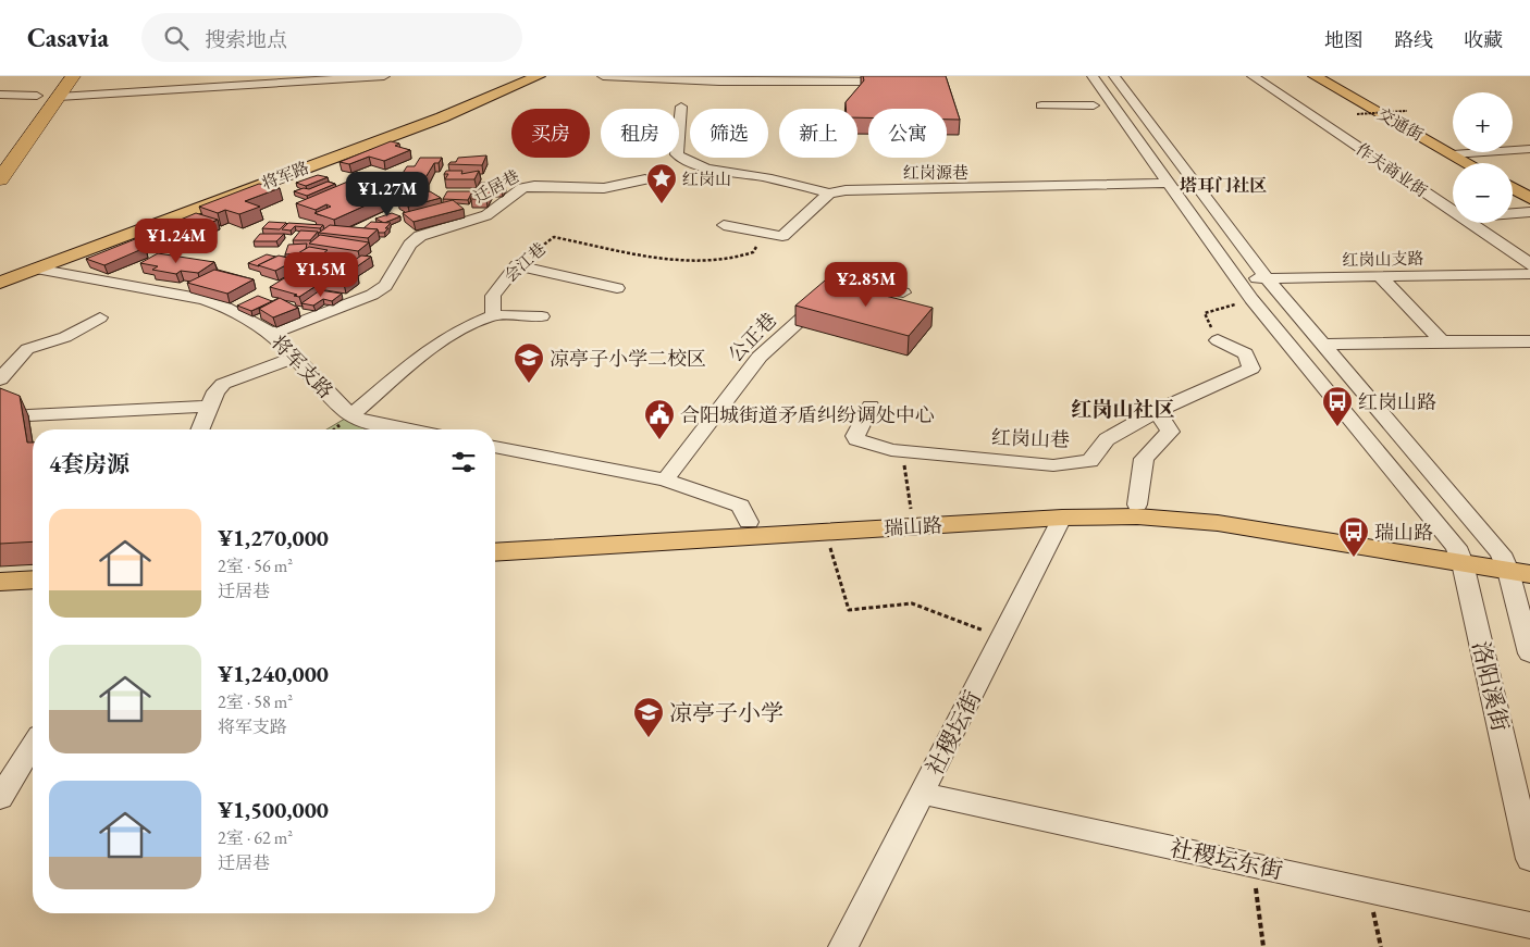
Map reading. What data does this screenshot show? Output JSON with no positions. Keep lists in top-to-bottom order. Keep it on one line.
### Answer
{"streets":{"main road":["交通街","将军路","瑞山路"],"street":["作夫商业街","红岗源巷","迁居巷","红岗山支路","会江巷","公正巷","将军支路","红岗山巷","洛阳溪街","社稷坛街","社稷坛东街"]},"crossings":[["将军路","将军支路"],["迁居巷","将军支路"],["瑞山路","洛阳溪街"],["瑞山路","社稷坛街"],["社稷坛街","社稷坛东街"]],"districts":["塔耳门社区","红岗山社区"],"places":{"place":["红岗山"],"school or university":["凉亭子小学二校区","凉亭子小学"],"bus stop":["红岗山路","瑞山路"],"public building":["合阳城街道矛盾纠纷调处中心"]},"page":{"header":"Casavia","search":"搜索地点","nav":["地图","路线","收藏"],"map_buttons":["+","−"],"chip":["买房","租房","筛选","新上","公寓"],"price":["¥1.27M","¥1.24M","¥1.5M","¥2.85M"],"heading":"4套房源","list":[{"name":"¥1,270,000","note":"2室 · 56 m² · 迁居巷"},{"name":"¥1,240,000","note":"2室 · 58 m² · 将军支路"},{"name":"¥1,500,000","note":"2室 · 62 m² · 迁居巷"}]}}
